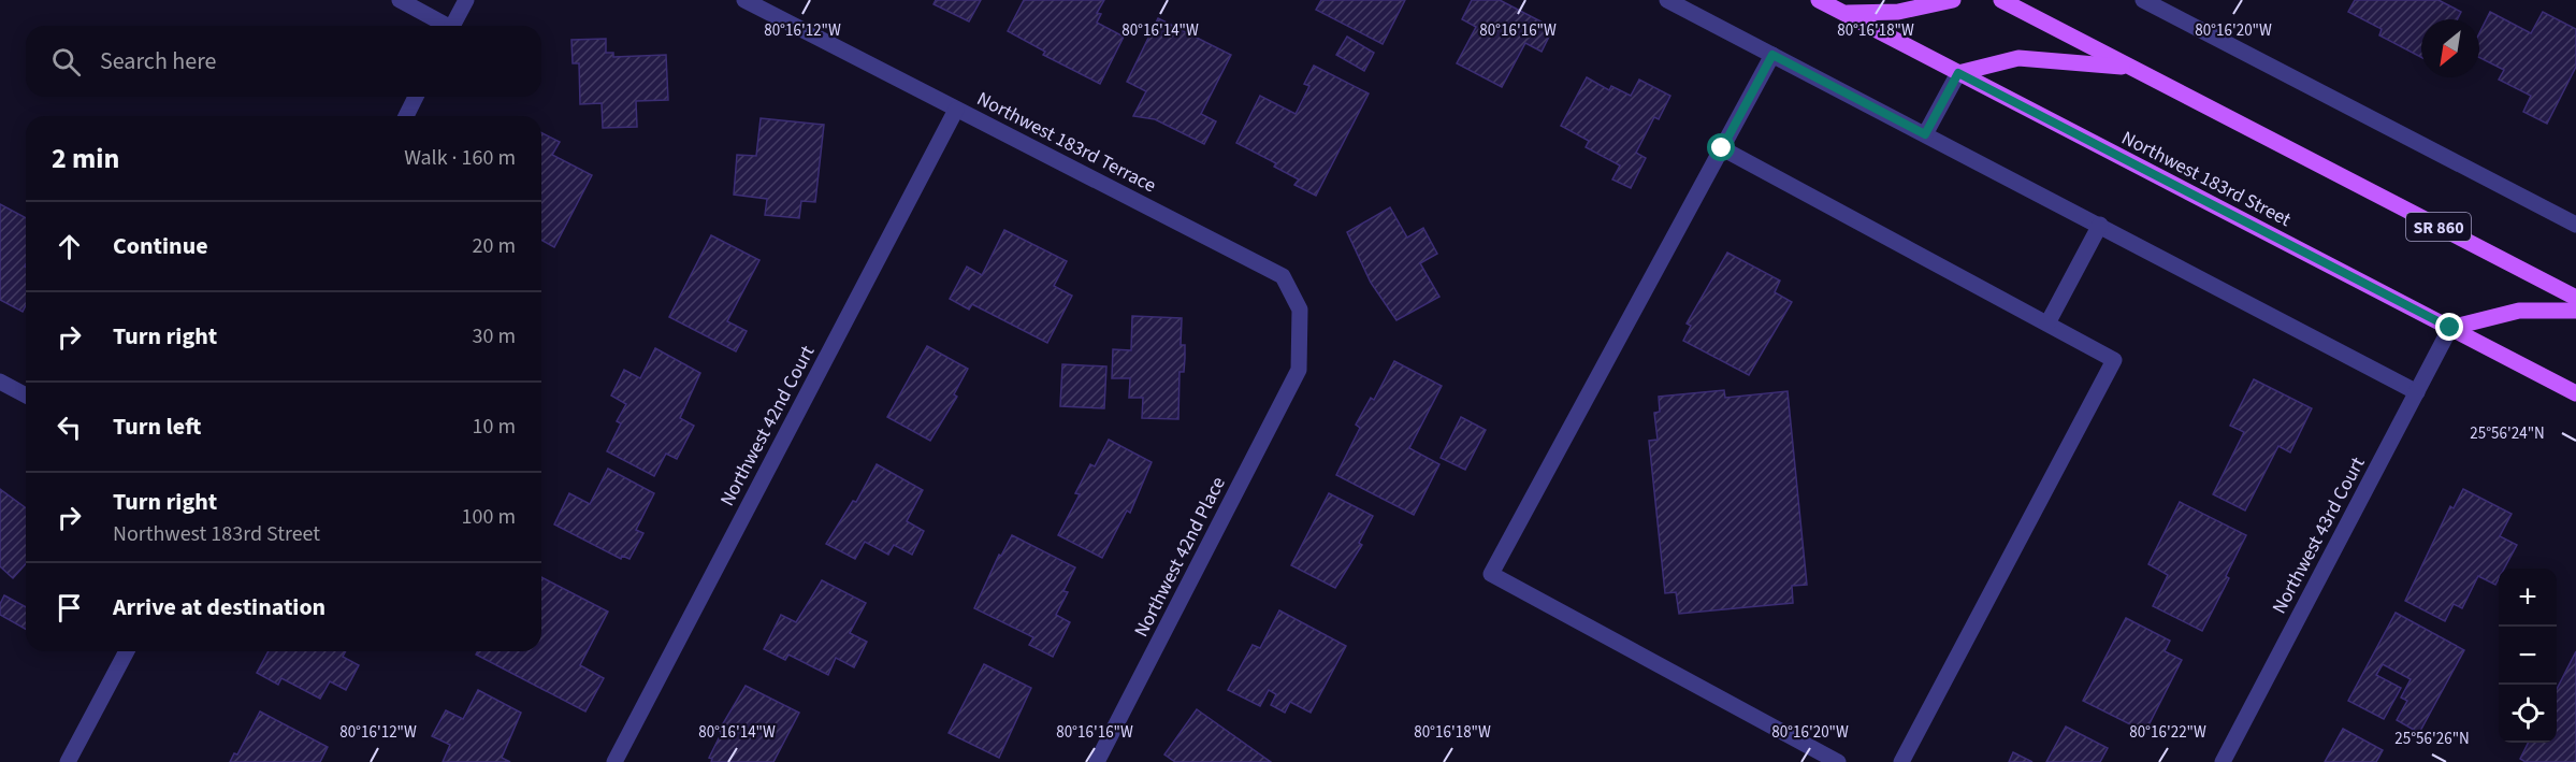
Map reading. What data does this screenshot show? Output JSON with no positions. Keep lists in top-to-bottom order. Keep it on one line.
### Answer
{"streets":{"main road":["Northwest 183rd Street","SR 860"],"street":["Northwest 183rd Terrace","Northwest 42nd Court","Northwest 43rd Court","Northwest 42nd Place"]},"crossings":[["Northwest 183rd Terrace","Northwest 42nd Court"],["Northwest 183rd Terrace","Northwest 42nd Place"],["Northwest 183rd Street","Northwest 43rd Court"]],"north":"bottom left","page":{"search":"Search here","heading":["2 min","Walk · 160 m"],"list":[["Continue","20 m"],["Turn right","30 m"],["Turn left","10 m"],["Turn right","Northwest 183rd Street","100 m"],"Arrive at destination"],"map_buttons":["+","−"]},"coordinates":["80°16'12\"W","80°16'14\"W","80°16'16\"W","80°16'18\"W","80°16'20\"W","25°56'24\"N","80°16'22\"W","25°56'26\"N"]}
